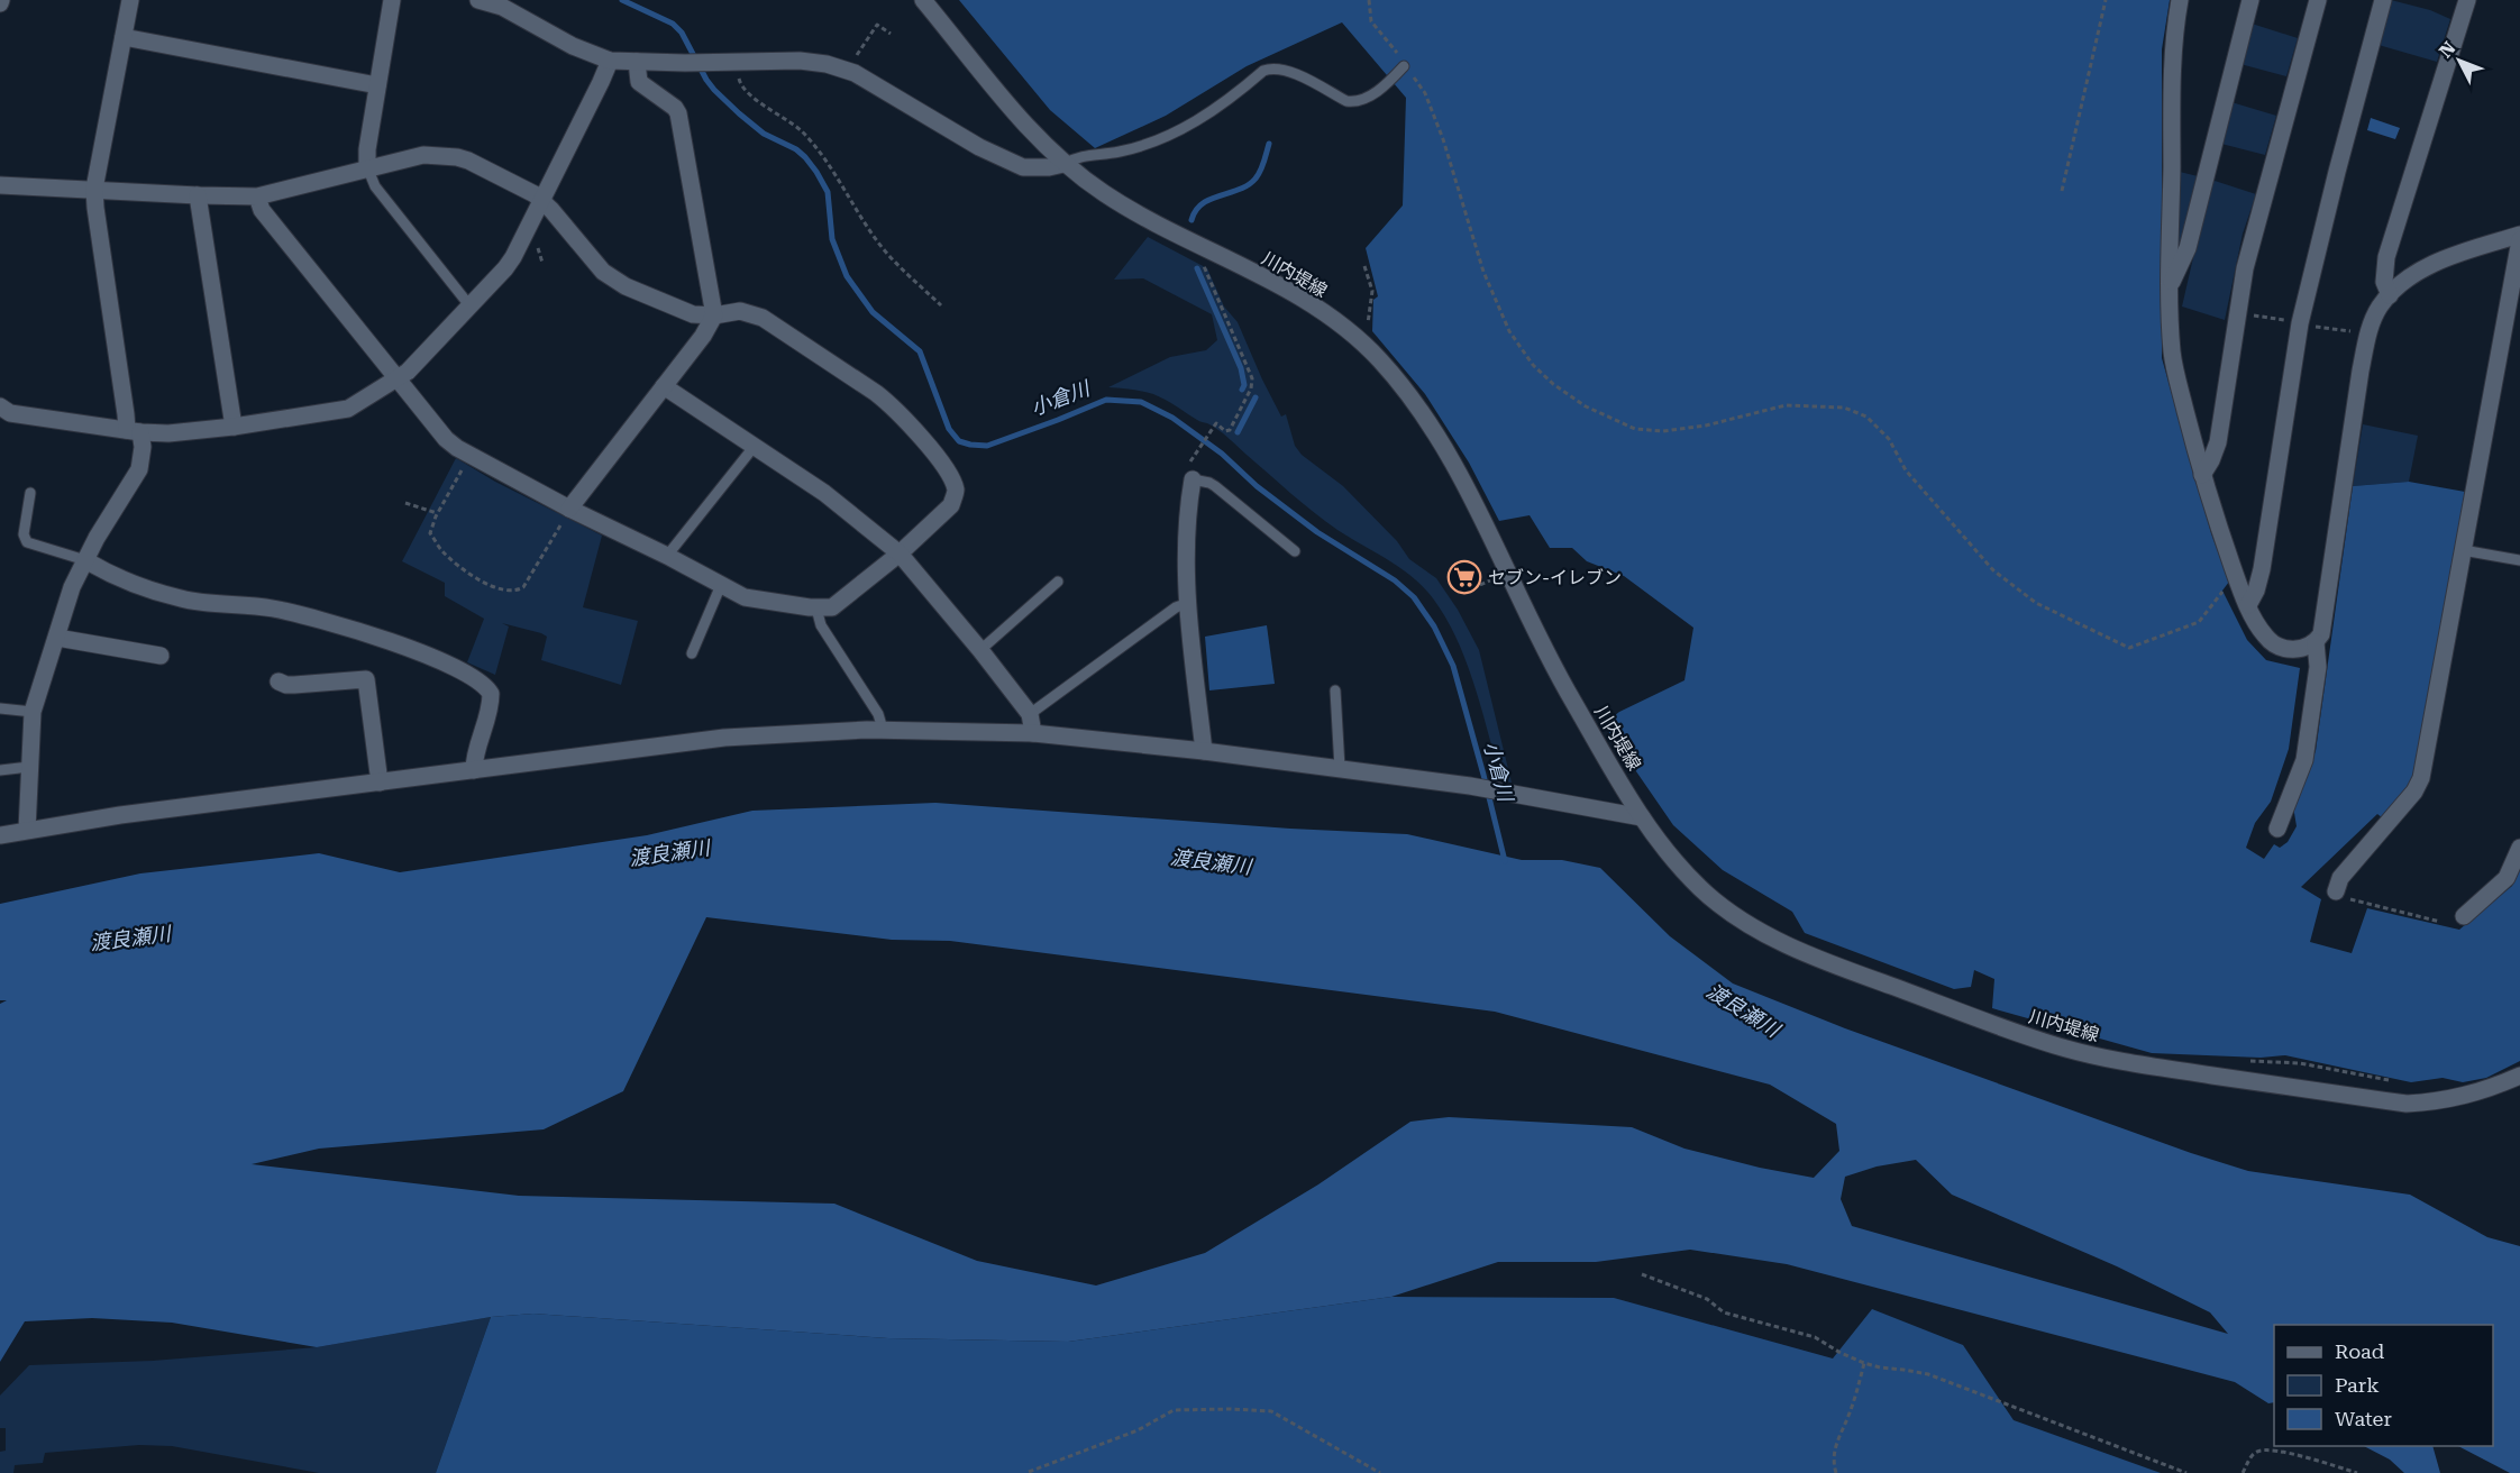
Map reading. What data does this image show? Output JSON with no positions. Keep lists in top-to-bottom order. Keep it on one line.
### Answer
{"streets":{"street":["川内堤線"]},"water":["小倉川","渡良瀬川"],"places":{"supermarket":["セブン-イレブン"]},"legend":["Road","Park","Water"],"north":"top left"}
